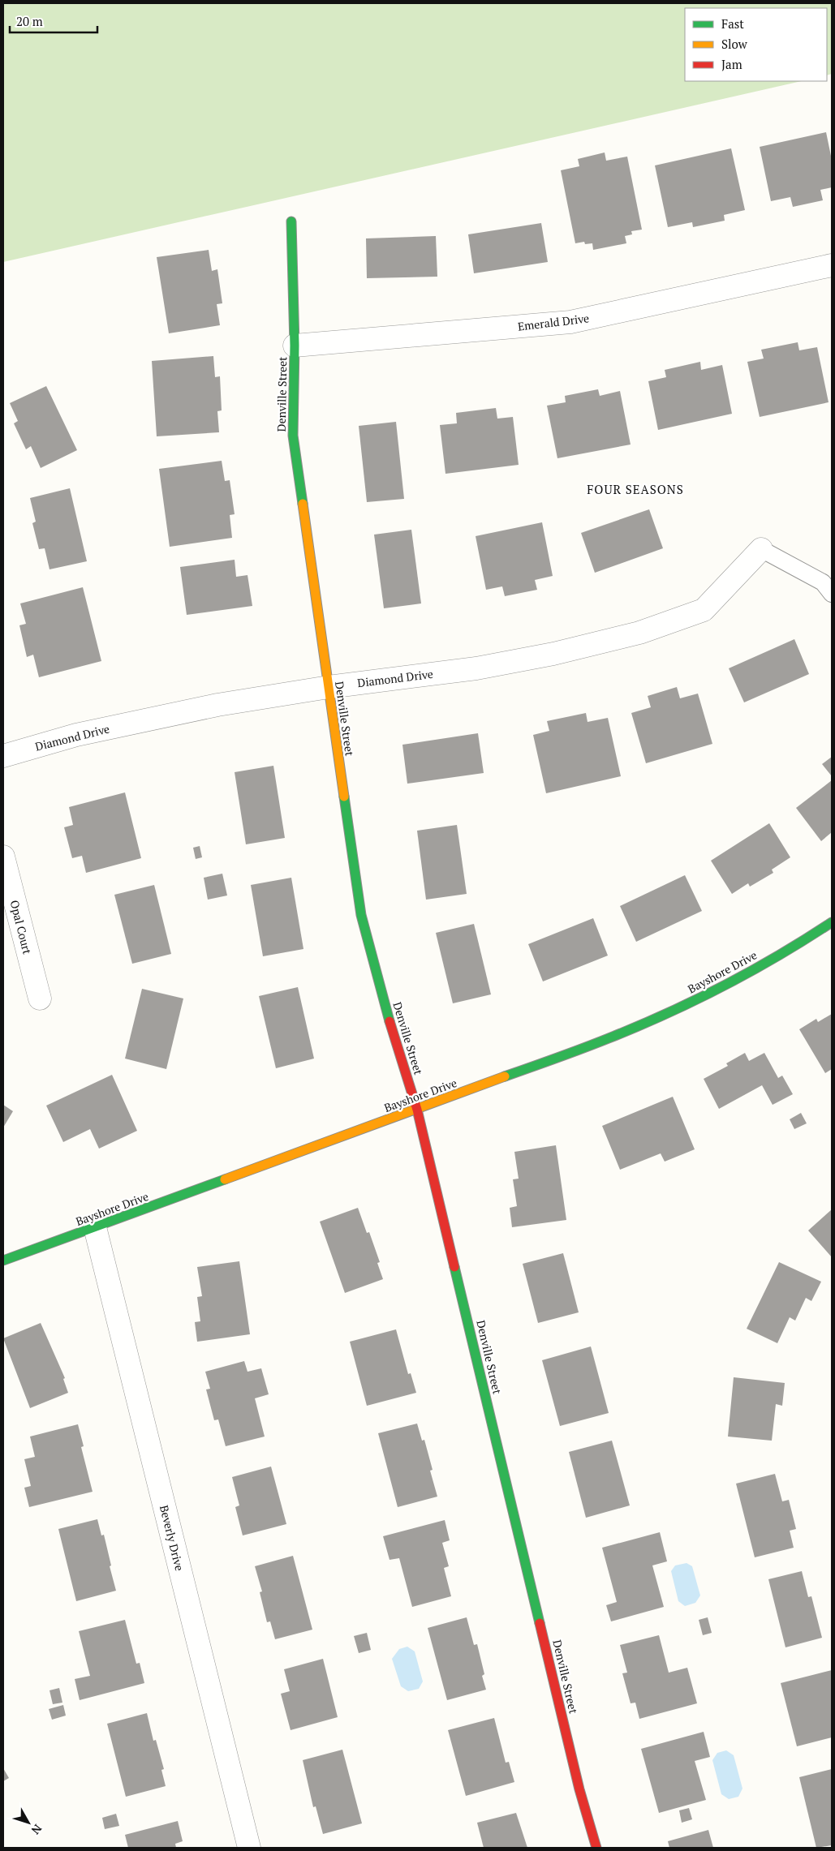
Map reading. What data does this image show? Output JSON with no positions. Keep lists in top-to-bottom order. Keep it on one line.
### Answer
{"streets":{"street":["Emerald Drive","Denville Street","Diamond Drive","Opal Court","Bayshore Drive","Beverly Drive"]},"crossings":[["Emerald Drive","Denville Street"],["Denville Street","Diamond Drive"],["Denville Street","Bayshore Drive"],["Bayshore Drive","Beverly Drive"]],"districts":["FOUR SEASONS"],"legend":["Fast","Slow","Jam"],"scale_bar":"20 m","north":"bottom right"}
